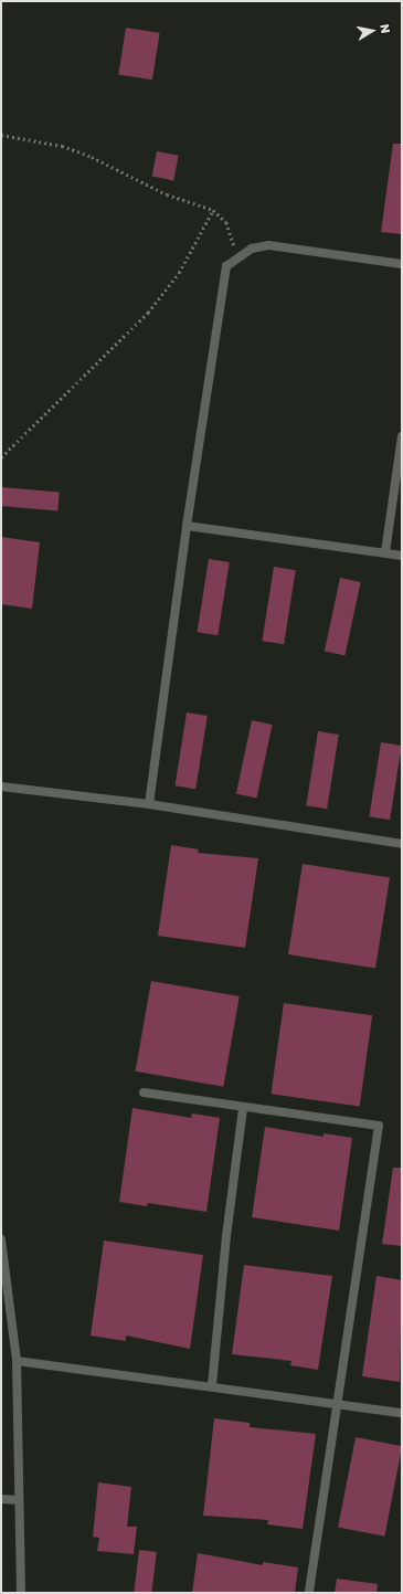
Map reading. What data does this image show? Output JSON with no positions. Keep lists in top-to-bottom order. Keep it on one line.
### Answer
{"north":"right"}
